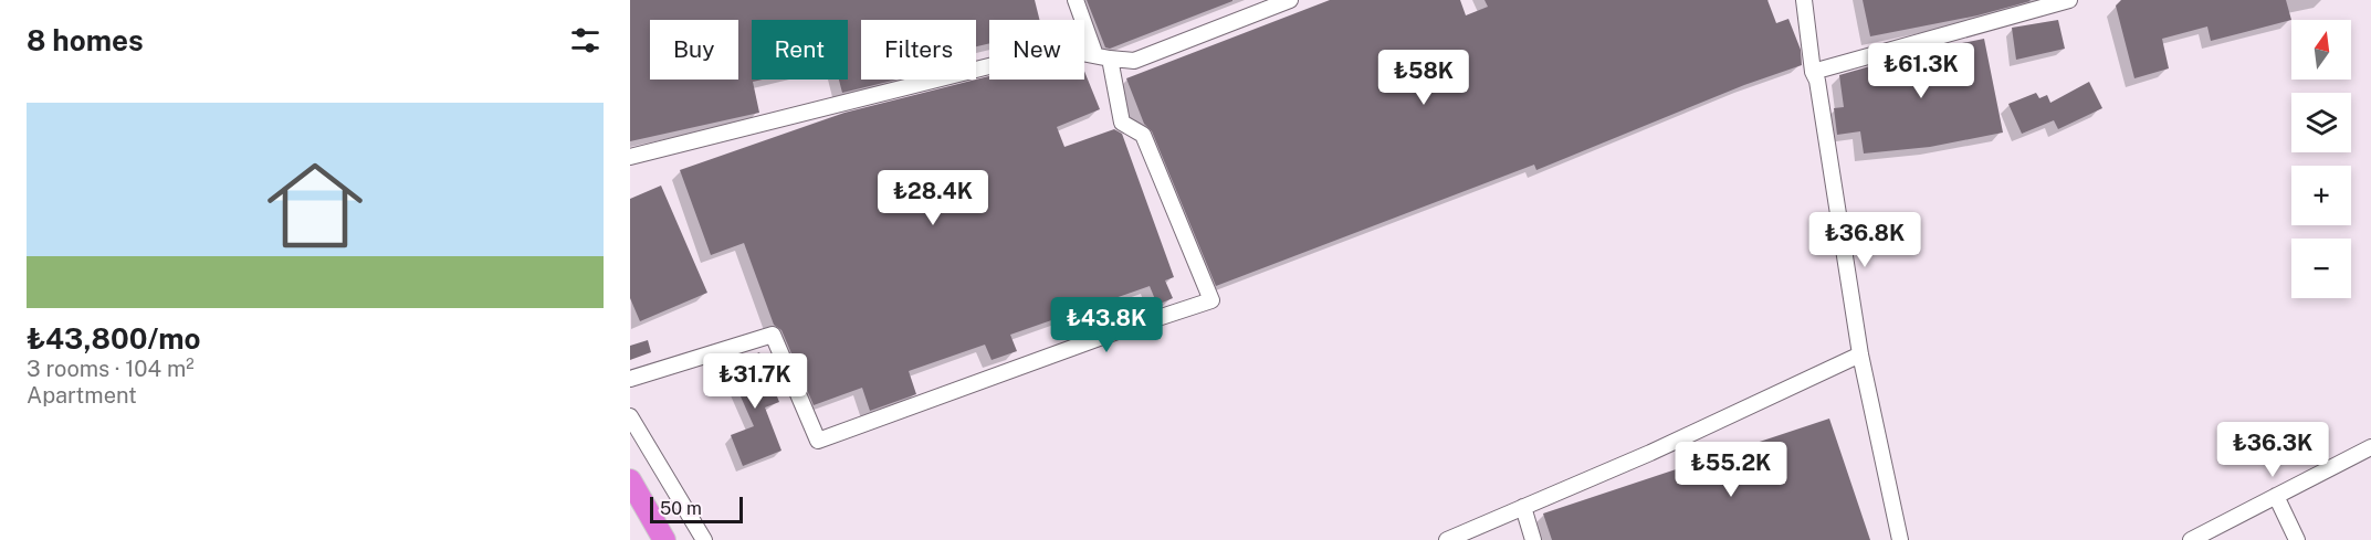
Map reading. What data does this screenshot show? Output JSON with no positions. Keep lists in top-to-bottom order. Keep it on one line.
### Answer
{"scale_bar":"50 m","north":"top","page":{"heading":"8 homes","map_buttons":["+","−"],"chip":["Buy","Rent","Filters","New"],"price":["₺61.3K","₺58K","₺28.4K","₺36.8K","₺43.8K","₺31.7K","₺36.3K","₺55.2K"],"list":[{"name":"₺43,800/mo","note":"3 rooms · 104 m² · Apartment"}],"scale":"50 m"}}
